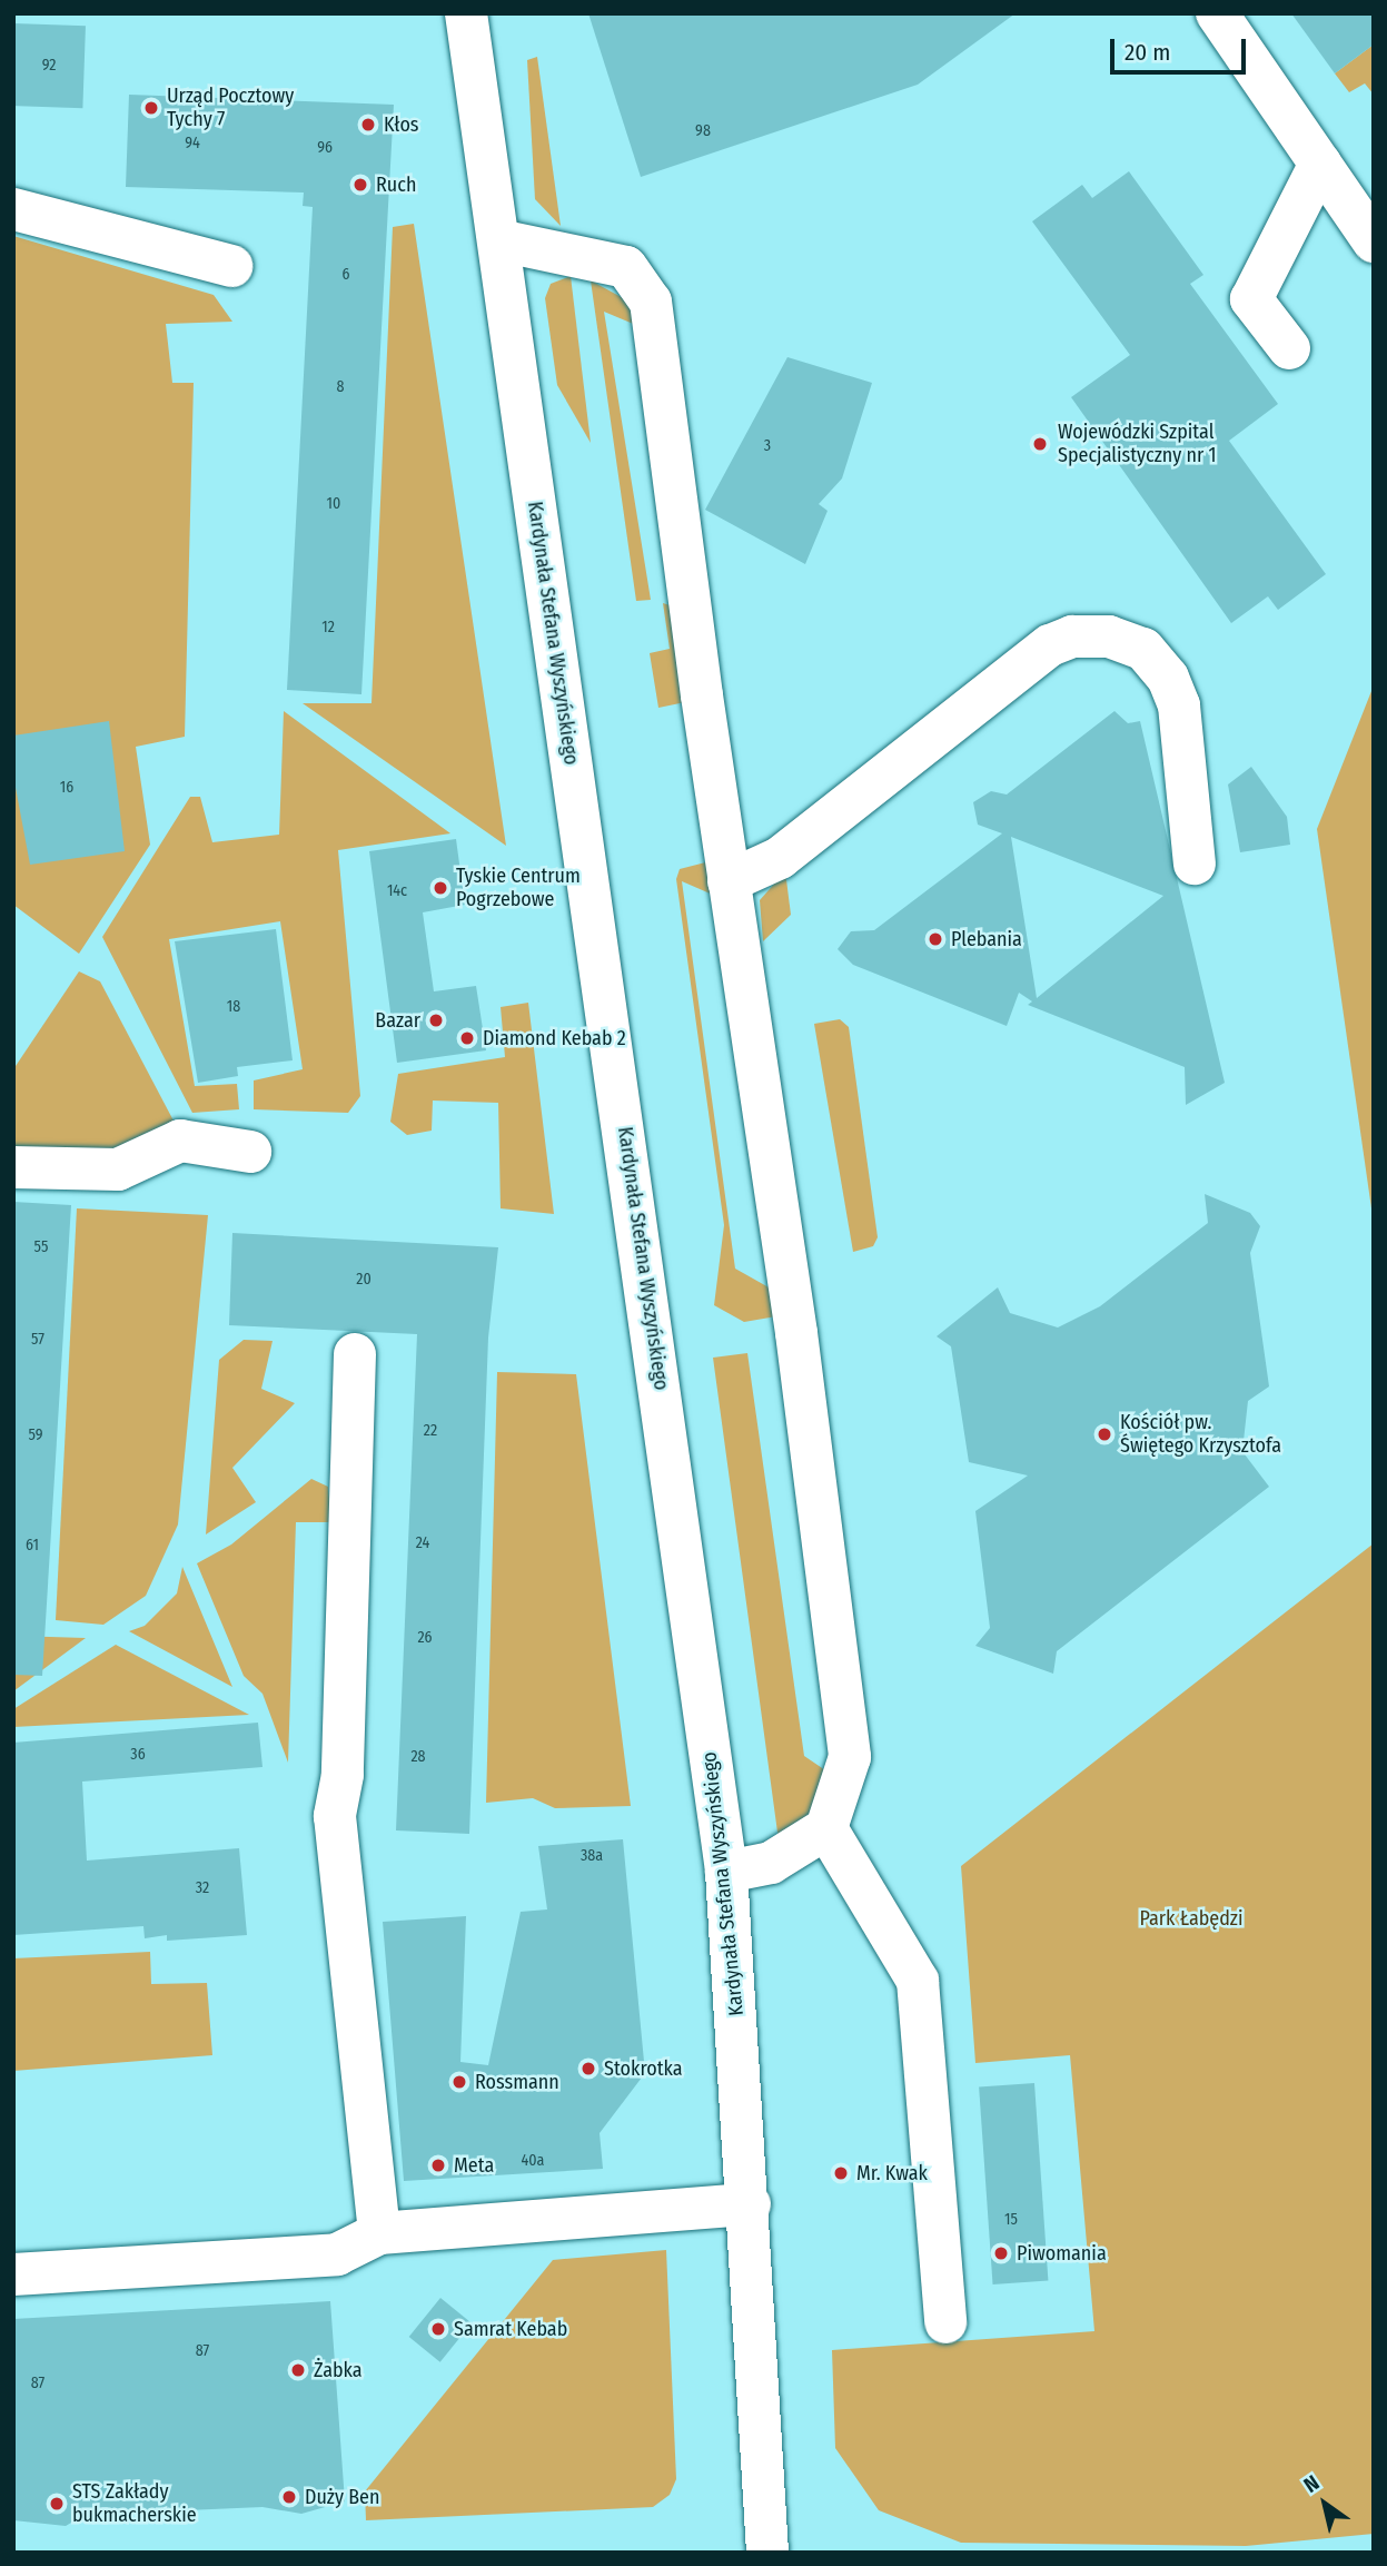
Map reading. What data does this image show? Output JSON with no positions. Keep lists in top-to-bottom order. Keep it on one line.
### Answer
{"streets":{"street":["Kardynała Stefana Wyszyńskiego"]},"parks":["Park Łabędzi"],"places":["Urząd Pocztowy Tychy 7","Kłos","Ruch","Wojewódzki Szpital Specjalistyczny nr 1","Tyskie Centrum Pogrzebowe","Plebania","Bazar","Diamond Kebab 2","Kościół pw. Świętego Krzysztofa","Stokrotka","Rossmann","Meta","Mr. Kwak","Piwomania","Samrat Kebab","Żabka","Duży Ben","STS Zakłady bukmacherskie"],"house_numbers":["92","98","94","96","6","8","3","10","12","16","14c","18","55","20","57","22","59","24","61","26","36","28","38a","32","40a","15","87","87"],"scale_bar":"20 m","north":"top left"}
